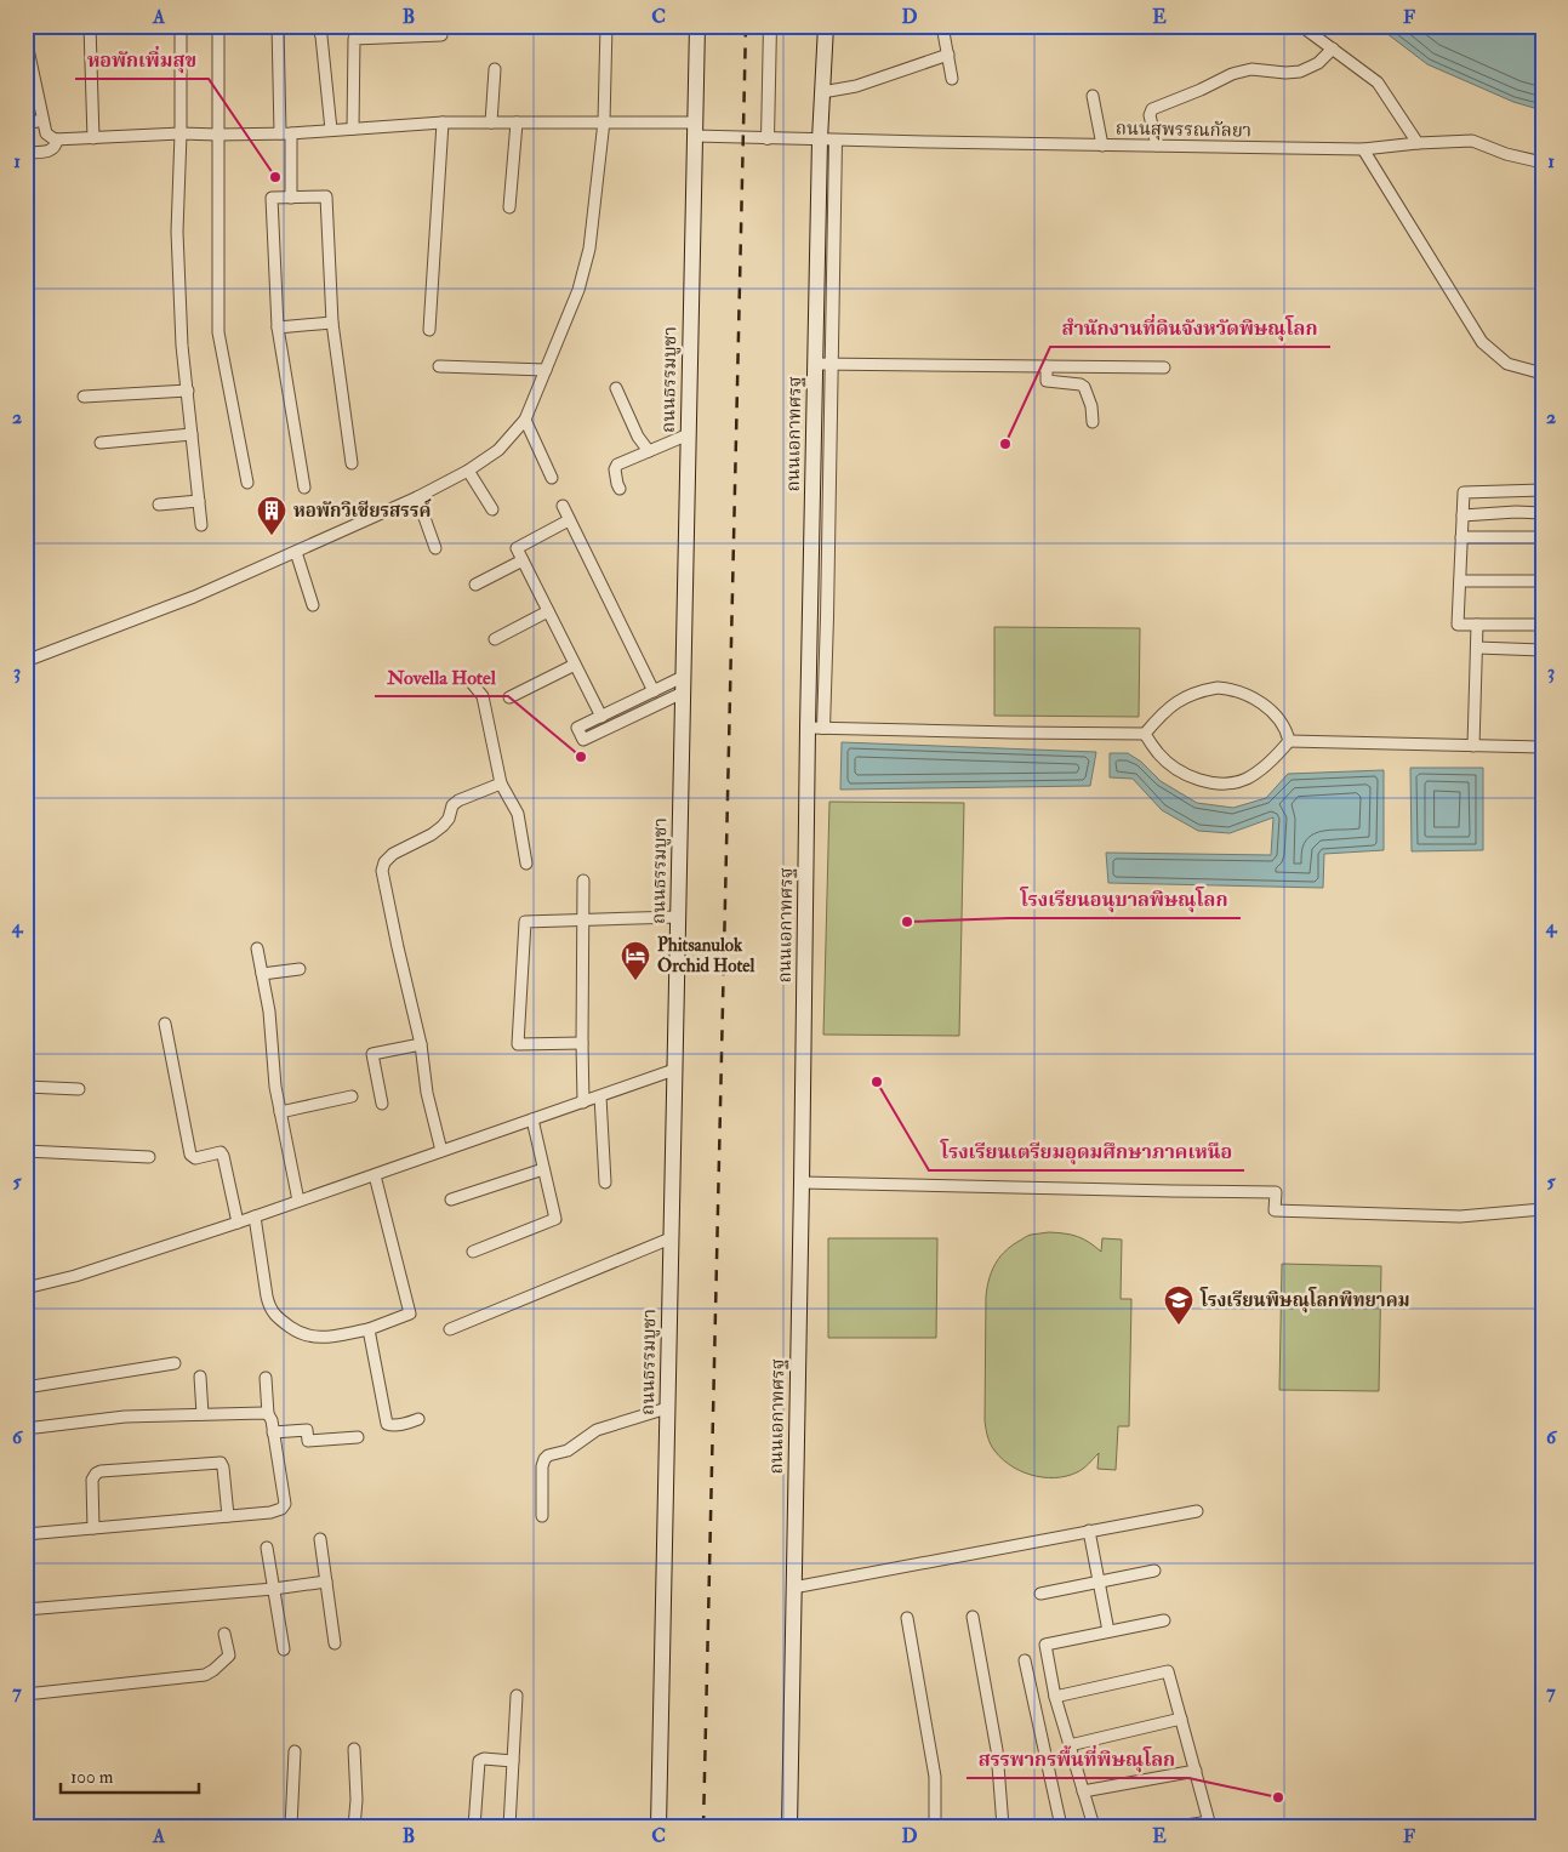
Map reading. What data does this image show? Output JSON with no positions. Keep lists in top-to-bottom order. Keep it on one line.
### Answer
{"streets":{"main road":["ถนนธรรมบูชา","ถนนเอกาทศรฐ"],"street":["ถนนสุพรรณกัลยา"]},"crossings":[["ถนนสุพรรณกัลยา","ถนนธรรมบูชา"],["ถนนสุพรรณกัลยา","ถนนเอกาทศรฐ"]],"places":{"other":["หอพักเพิ่มสุข","สำนักงานที่ดินจังหวัดพิษณุโลก","Novella Hotel","โรงเรียนอนุบาลพิษณุโลก","โรงเรียนเตรียมอุดมศึกษาภาคเหนือ","สรรพากรพื้นที่พิษณุโลก"],"building":["หอพักวิเชียรสรรค์"],"hotel":["Phitsanulok Orchid Hotel"],"school or university":["โรงเรียนพิษณุโลกพิทยาคม"]},"scale_bar":"100 m","grid":{"columns":["A","B","C","D","E","F"],"rows":["1","2","3","4","5","6","7"]}}
